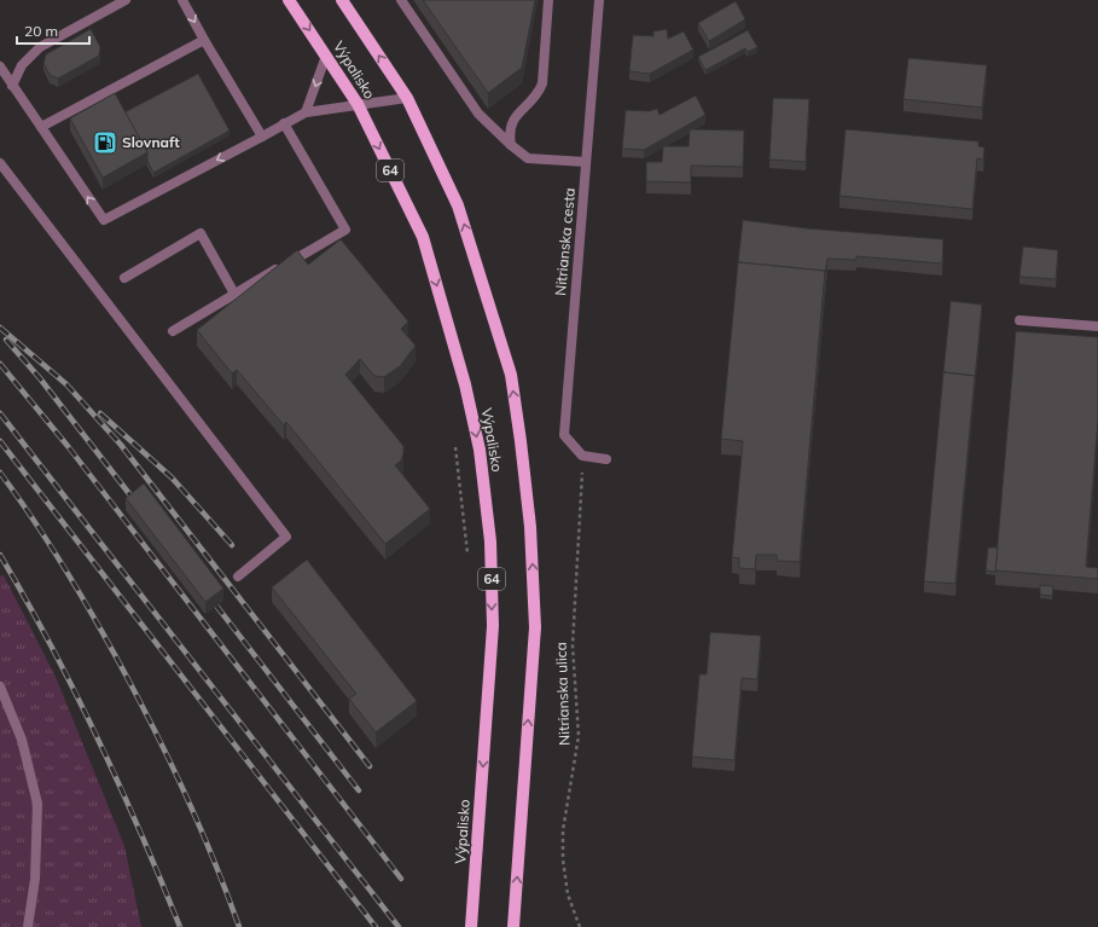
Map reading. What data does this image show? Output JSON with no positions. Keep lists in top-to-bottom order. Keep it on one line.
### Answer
{"streets":{"main road":["Výpalisko","64"],"street":["Nitrianska cesta"],"path":["Nitrianska ulica"]},"crossings":[["Nitrianska cesta","Nitrianska ulica"]],"places":{"fuel station":["Slovnaft"]},"scale_bar":"20 m"}
